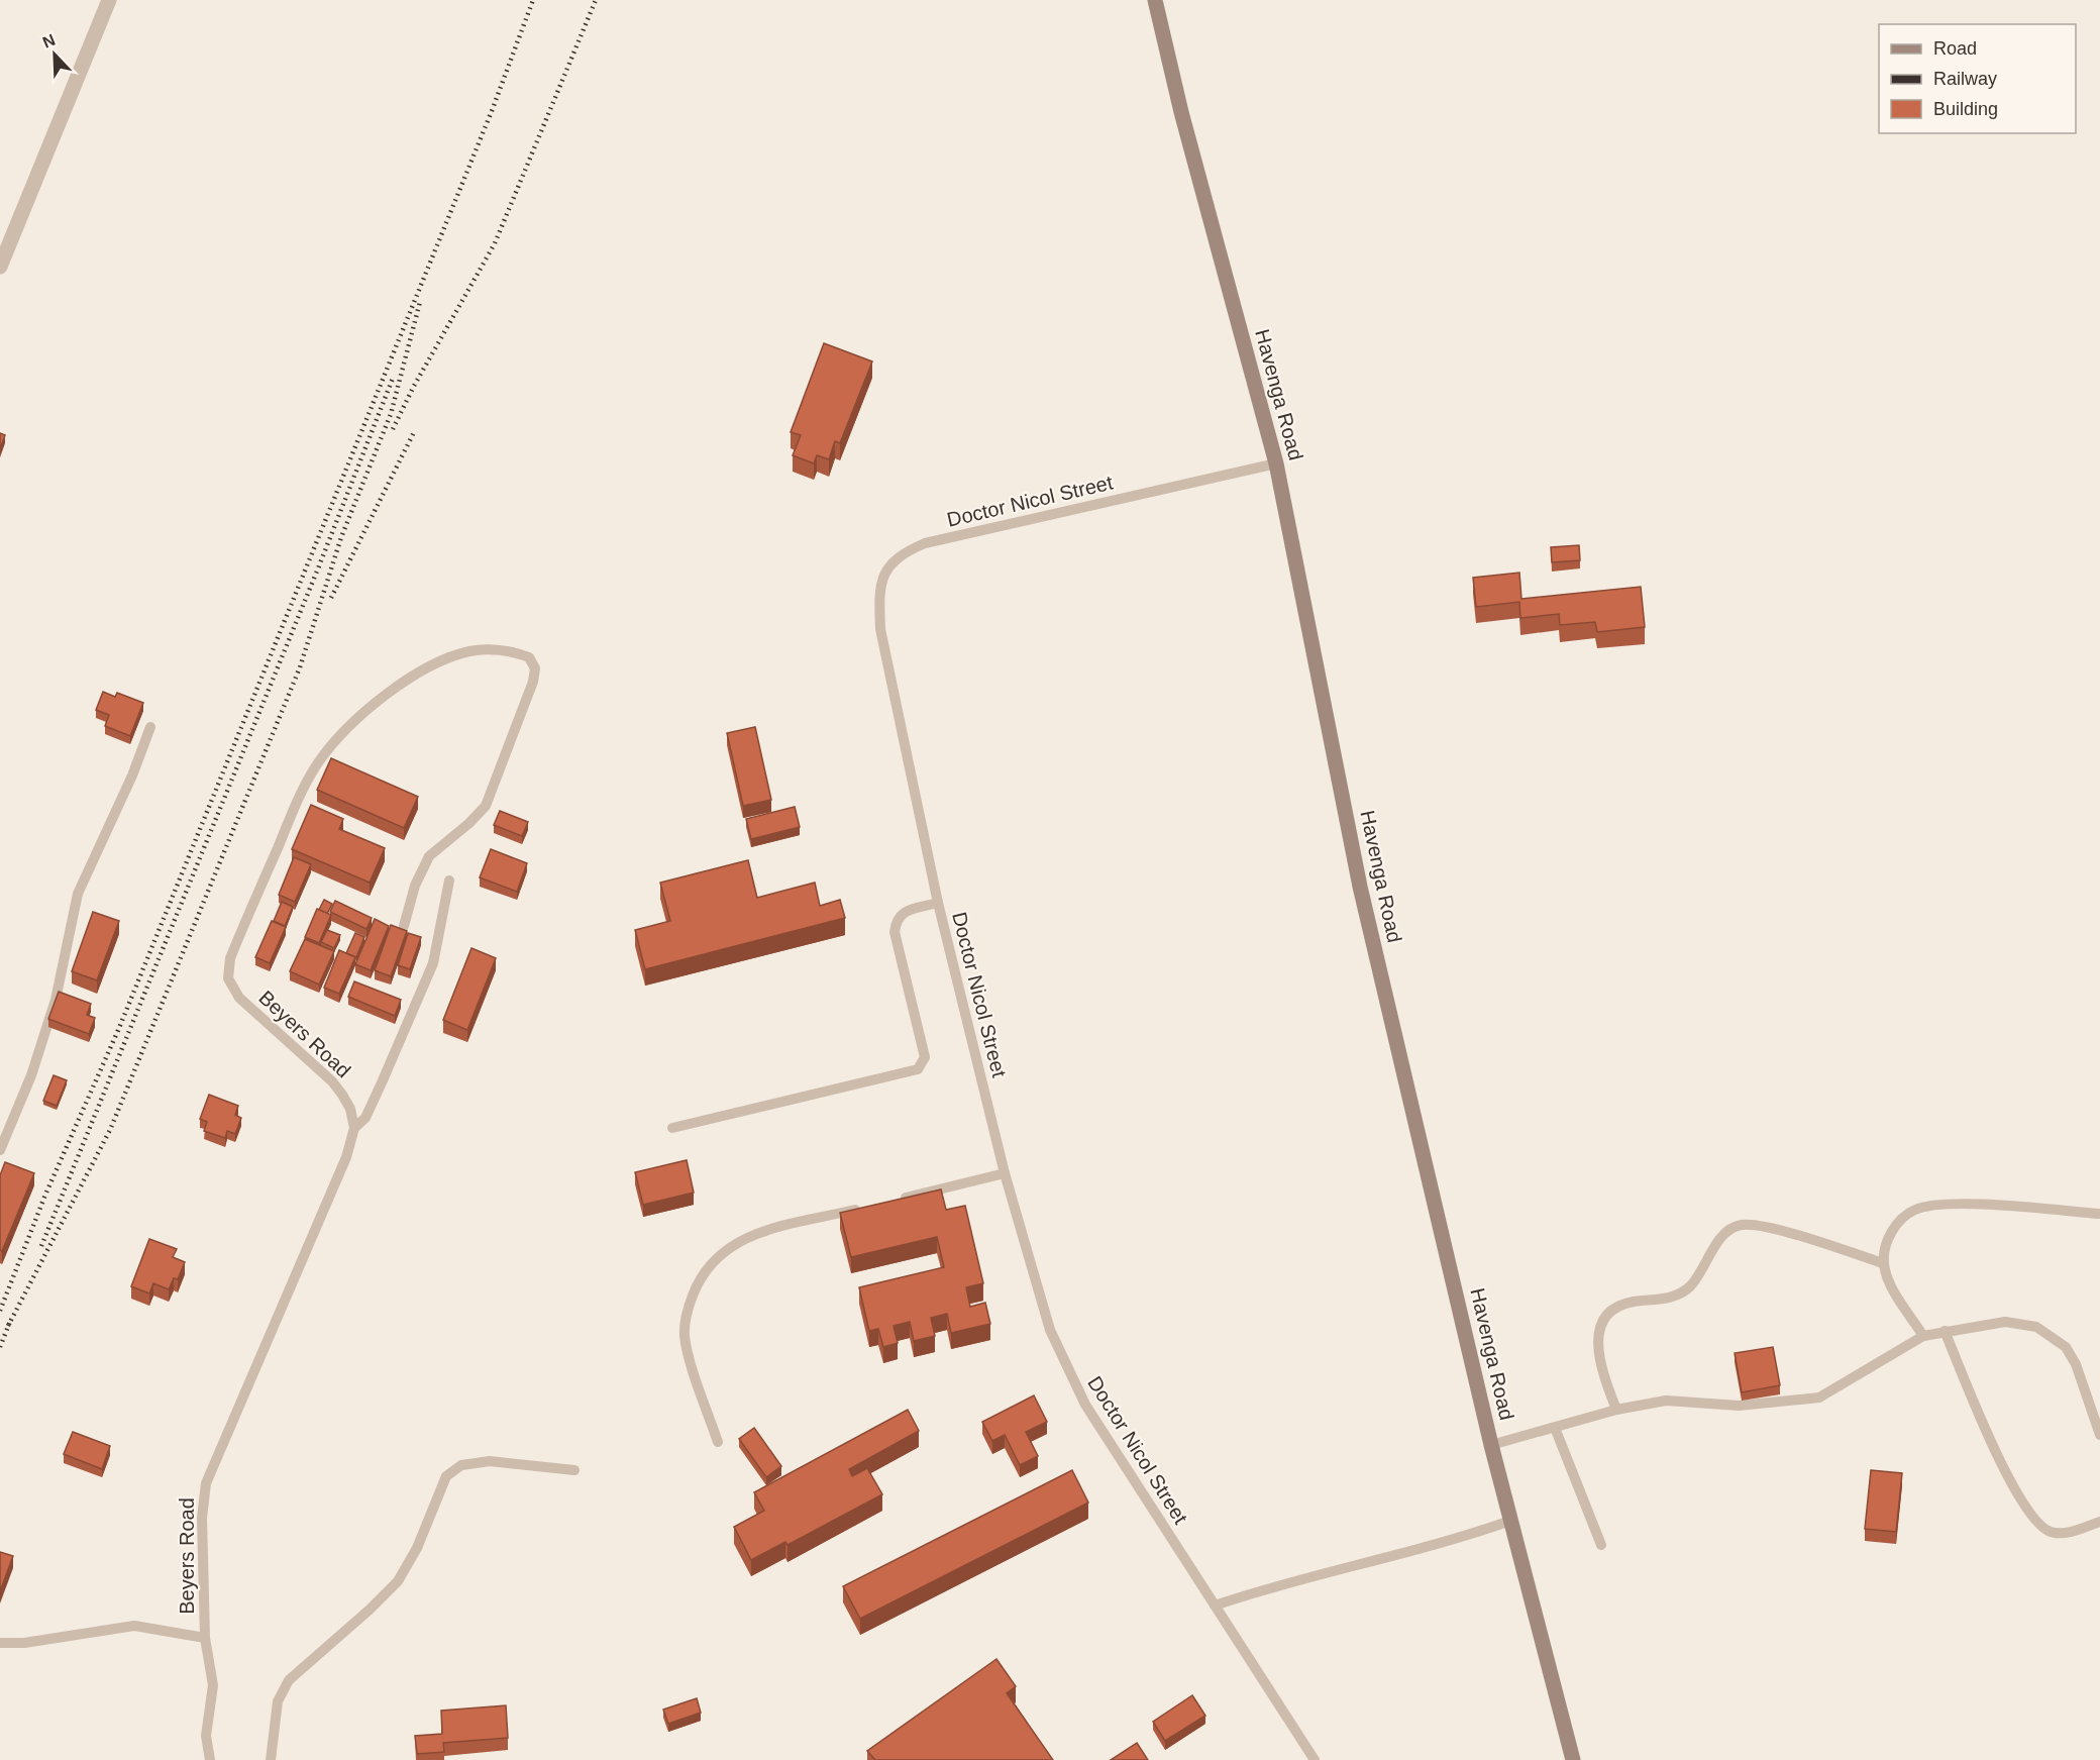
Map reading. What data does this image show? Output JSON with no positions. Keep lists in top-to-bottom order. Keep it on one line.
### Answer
{"streets":{"street":["Havenga Road"],"lane":["Doctor Nicol Street","Beyers Road"]},"crossings":[["Havenga Road","Doctor Nicol Street"]],"legend":["Road","Railway","Building"],"north":"top left"}
